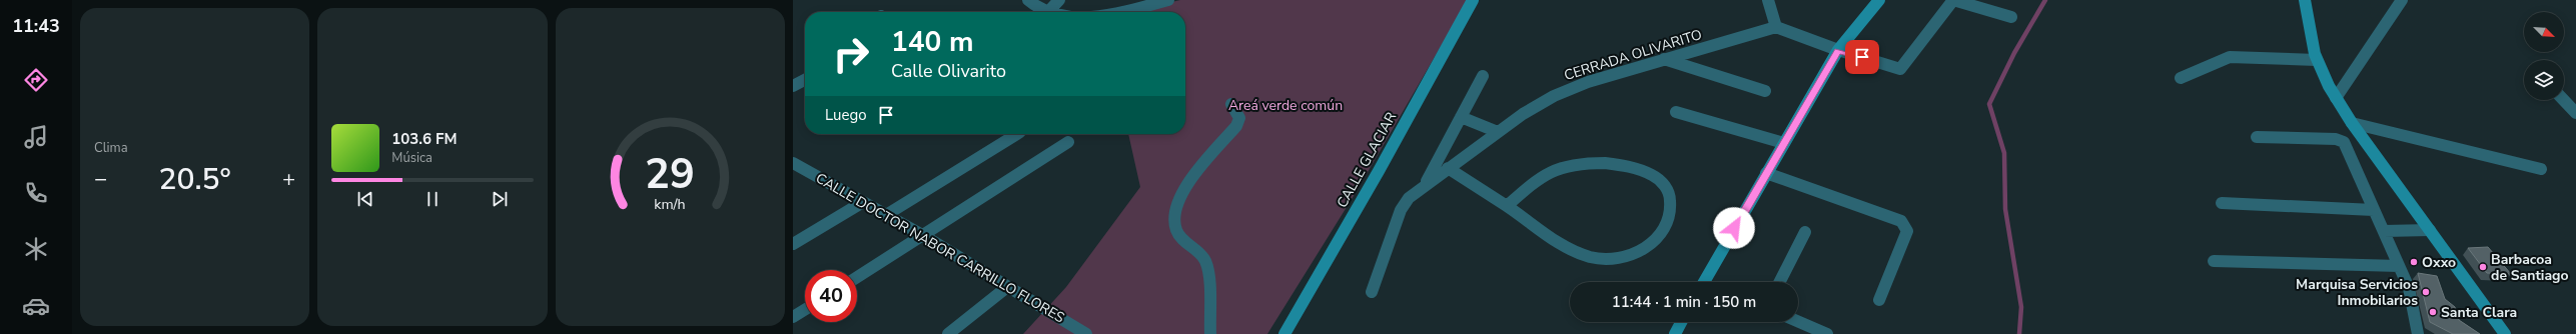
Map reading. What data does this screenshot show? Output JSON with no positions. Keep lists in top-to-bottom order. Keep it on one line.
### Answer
{"streets":{"street":["CERRADA OLIVARITO","CALLE GLACIAR","CALLE DOCTOR NABOR CARRILLO FLORES"]},"parks":["Areá verde común"],"places":["Oxxo","Barbacoa de Santiago","Marquisa Servicios Inmobilarios","Santa Clara"],"north":"bottom right","page":{"tabs":"11:43","tile":"Clima","turn":["140 m","Calle Olivarito"],"then":"Luego","song":["103.6 FM","Música"],"heat":["−","20.5°","+"],"limit":"40","trip":"11:44 · 1 min · 150 m","gauge":["29","km/h"]}}
